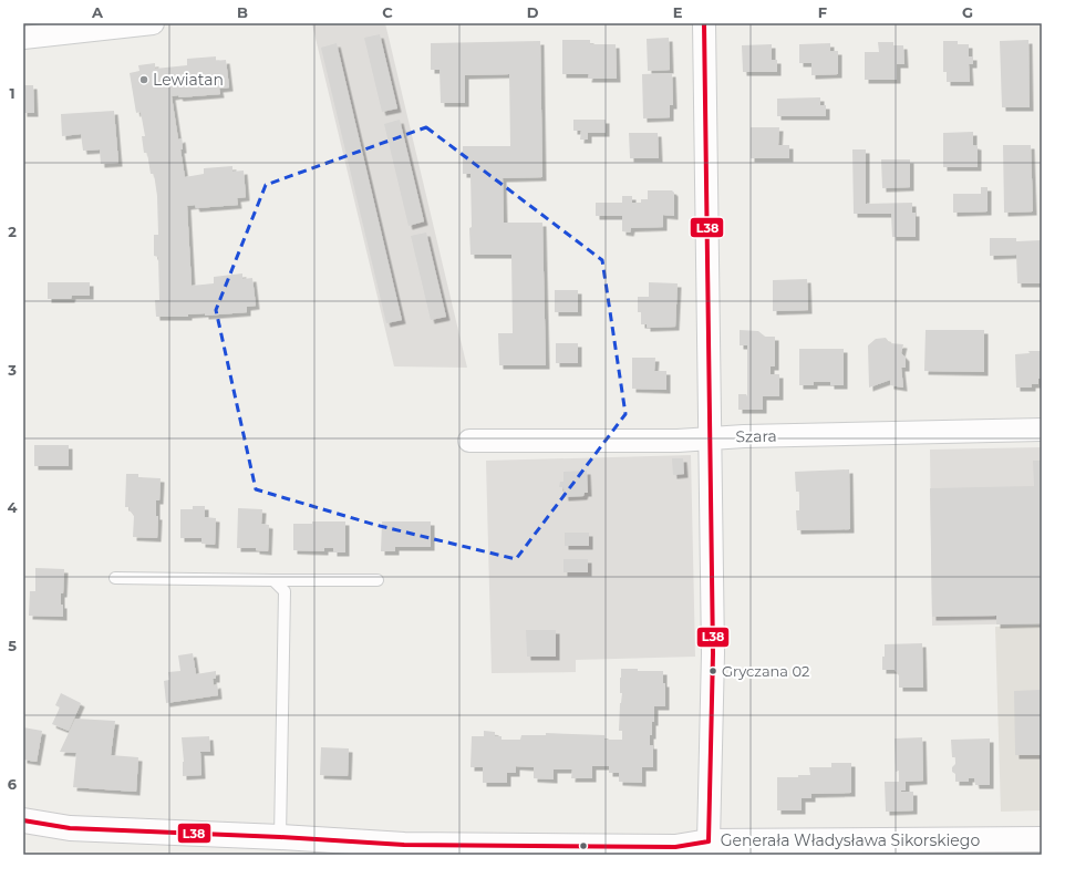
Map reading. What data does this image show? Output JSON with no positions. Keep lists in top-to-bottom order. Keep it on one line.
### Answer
{"streets":{"street":["Szara","Generała Władysława Sikorskiego"]},"places":["Lewiatan","Gryczana 02"],"lines":["transit line L38"],"grid":{"columns":["A","B","C","D","E","F","G"],"rows":["1","2","3","4","5","6"]}}
